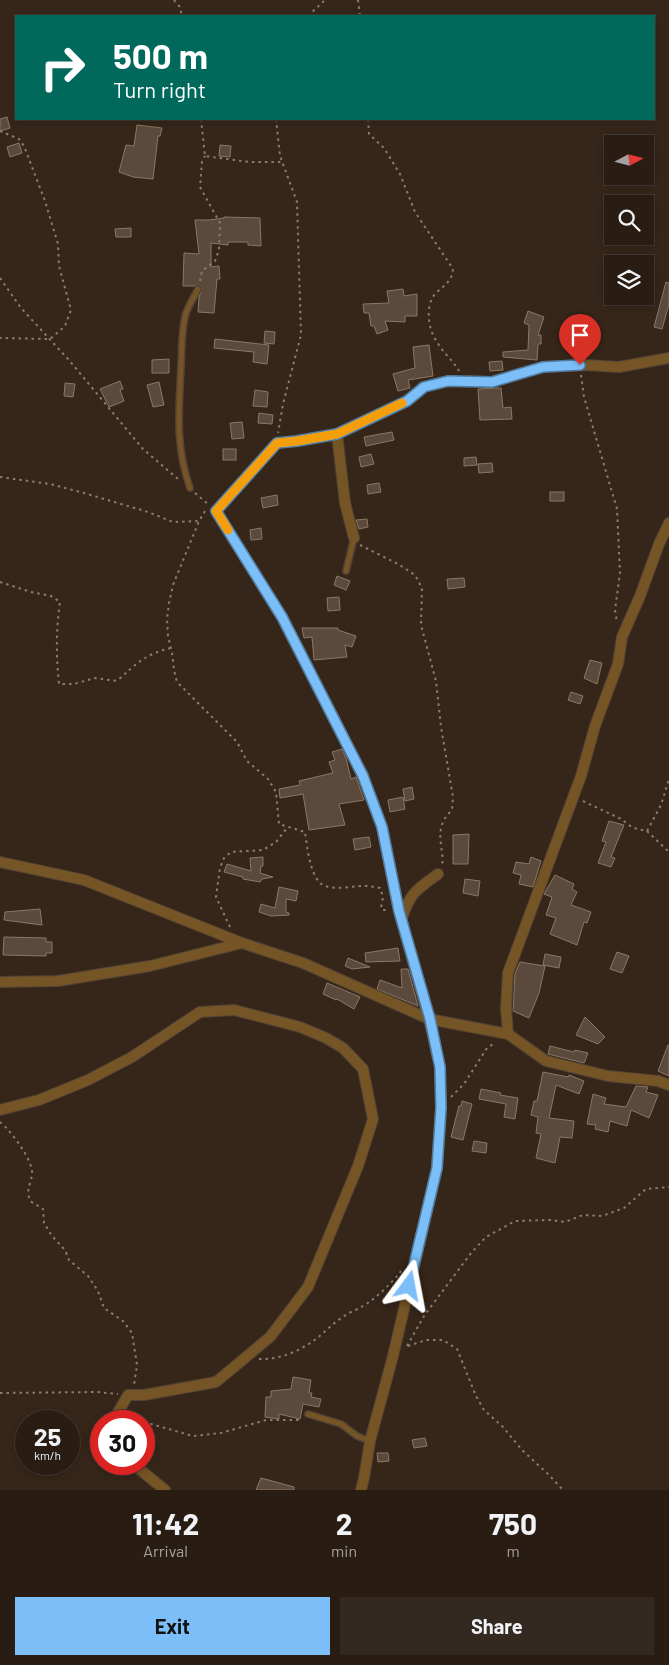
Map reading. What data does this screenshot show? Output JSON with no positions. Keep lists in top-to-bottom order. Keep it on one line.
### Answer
{"north":"right","page":{"turn":["500 m","Turn right"],"speed":"25 km/h","limit":"30","eta":["11:42","Arrival","2","min","750","m"],"buttons":["Exit","Share"]}}
